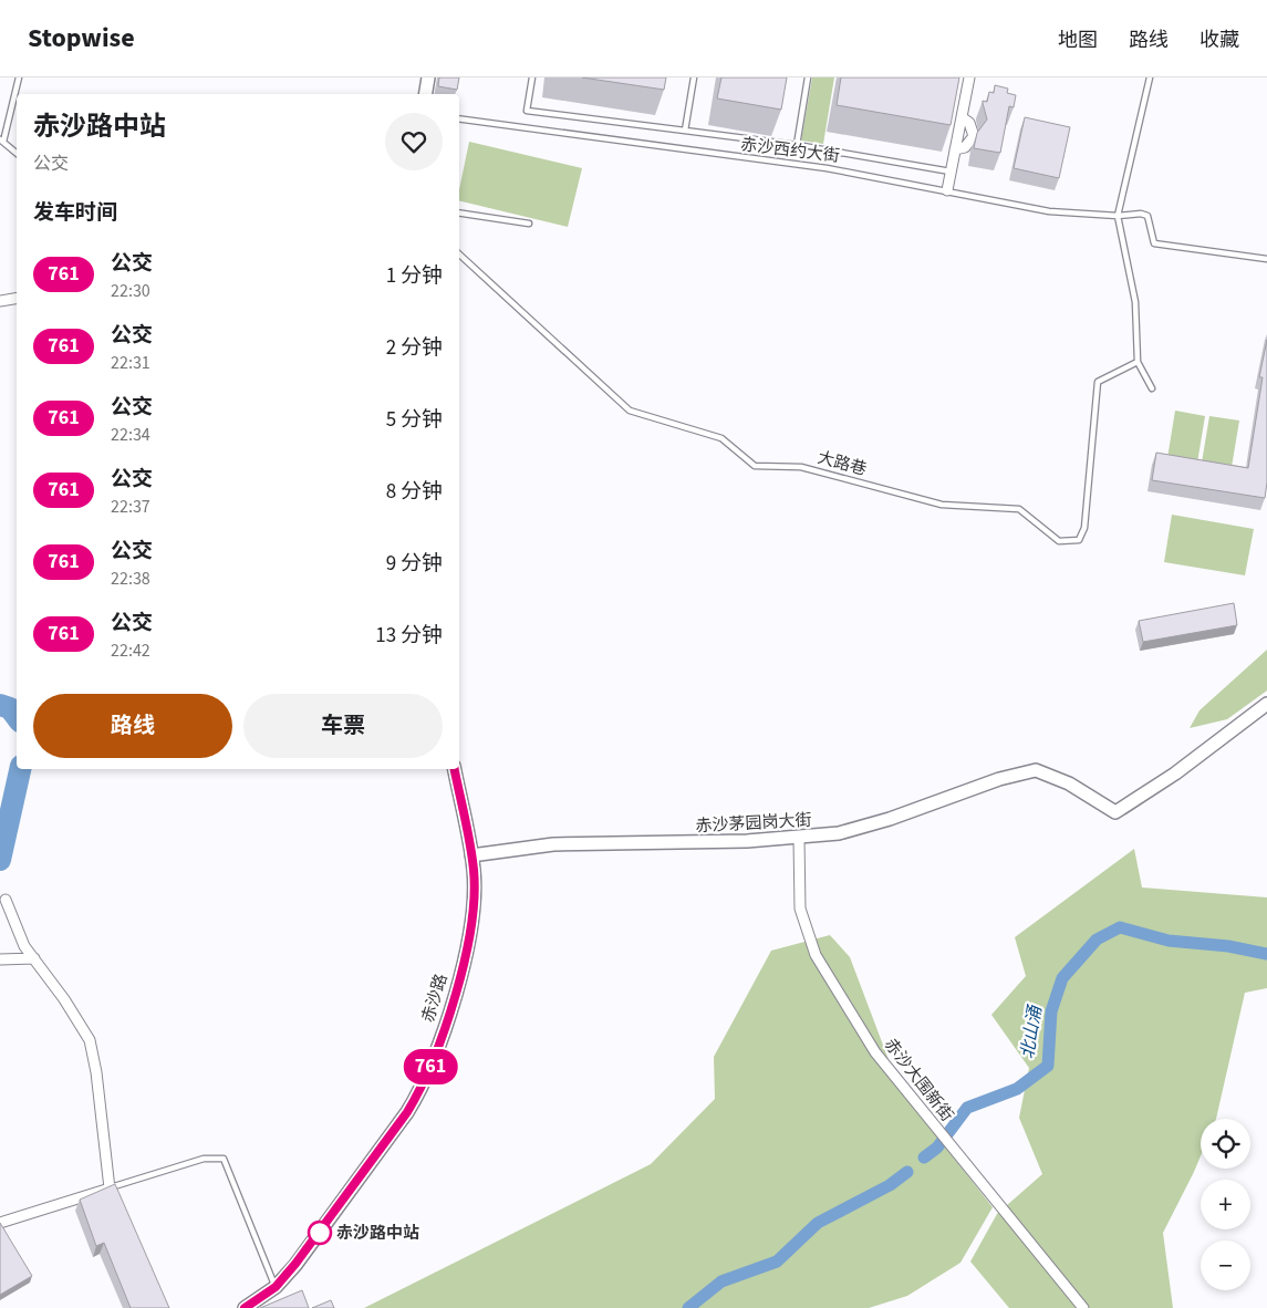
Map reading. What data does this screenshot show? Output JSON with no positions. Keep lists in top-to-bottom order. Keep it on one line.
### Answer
{"streets":{"street":["赤沙茅园岗大街","赤沙路","赤沙大围新街"],"lane":["赤沙西约大街","大路巷"]},"crossings":[["赤沙茅园岗大街","赤沙路"],["赤沙茅园岗大街","赤沙大围新街"]],"water":["北山涌"],"places":["赤沙路中站"],"lines":["bus line 761"],"page":{"header":"Stopwise","nav":["地图","路线","收藏"],"on_map":"761","heading":[["赤沙路中站","公交"],"发车时间"],"list":[{"mark":"761","name":"公交","note":"22:30","value":"1 分钟"},{"mark":"761","name":"公交","note":"22:31","value":"2 分钟"},{"mark":"761","name":"公交","note":"22:34","value":"5 分钟"},{"mark":"761","name":"公交","note":"22:37","value":"8 分钟"},{"mark":"761","name":"公交","note":"22:38","value":"9 分钟"},{"mark":"761","name":"公交","note":"22:42","value":"13 分钟"}],"buttons":["路线","车票"],"map_buttons":["+","−"]}}
